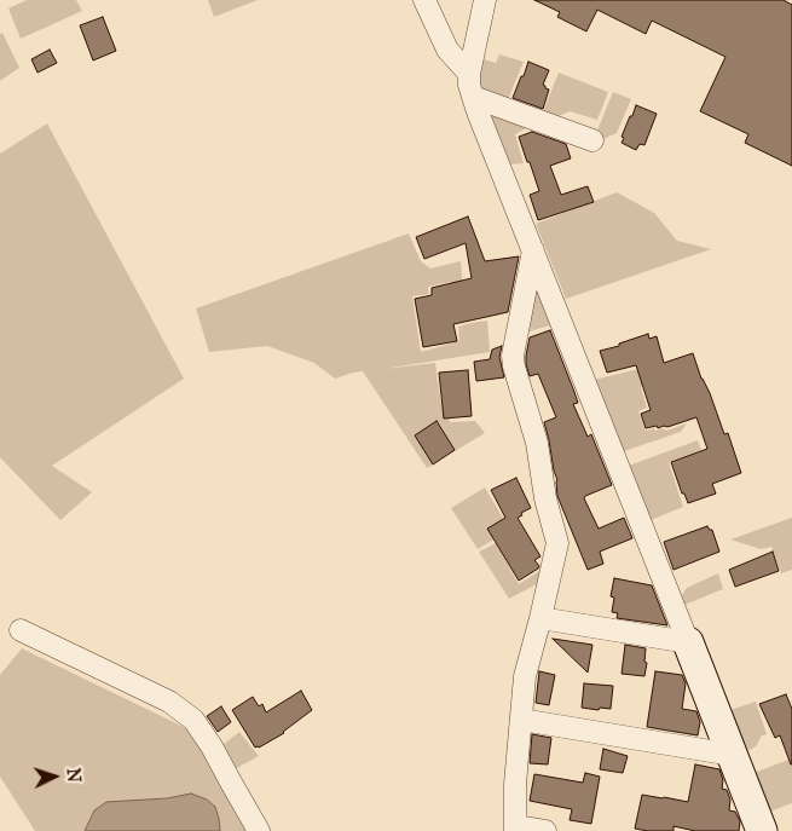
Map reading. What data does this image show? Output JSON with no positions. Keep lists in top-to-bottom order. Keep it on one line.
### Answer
{"north":"right"}
